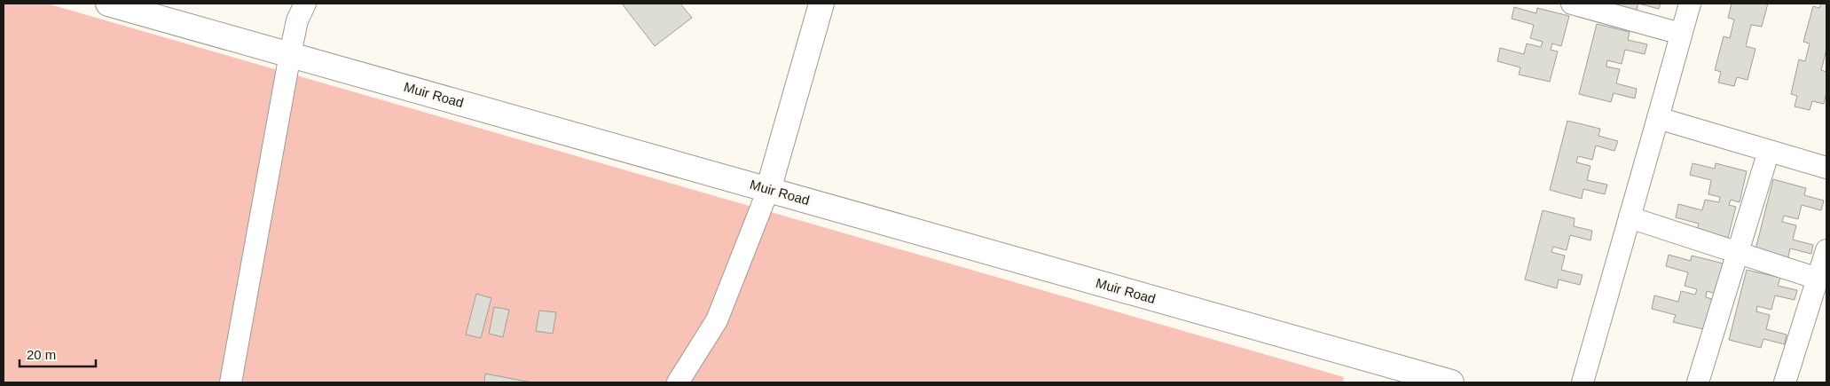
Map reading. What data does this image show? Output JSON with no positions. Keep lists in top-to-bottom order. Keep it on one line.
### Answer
{"streets":{"main road":["Muir Road"]},"scale_bar":"20 m"}
